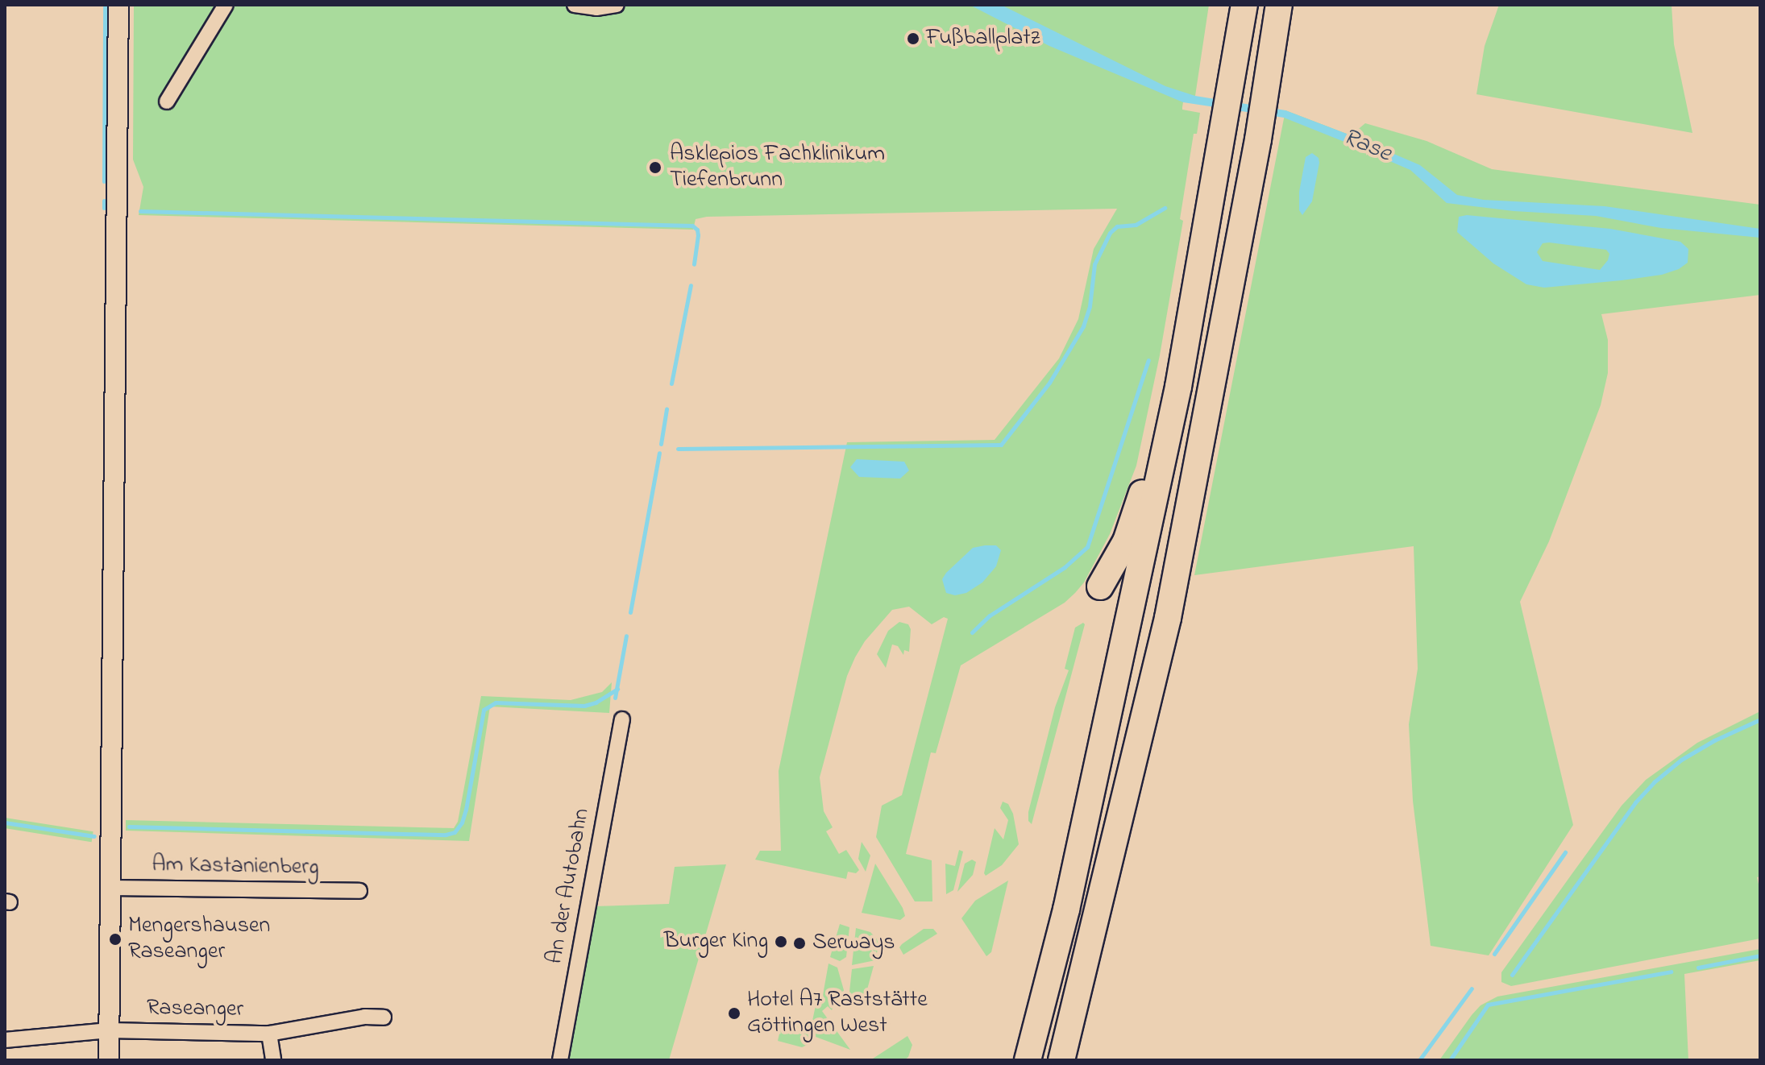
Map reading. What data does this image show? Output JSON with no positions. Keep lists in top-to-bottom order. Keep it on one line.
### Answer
{"streets":{"street":["Am Kastanienberg","An der Autobahn","Raseanger"]},"water":["Rase"],"places":["Fußballplatz","Asklepios Fachklinikum Tiefenbrunn","Mengershausen Raseanger","Burger King","Serways","Hotel A7 Raststätte Göttingen West"]}
